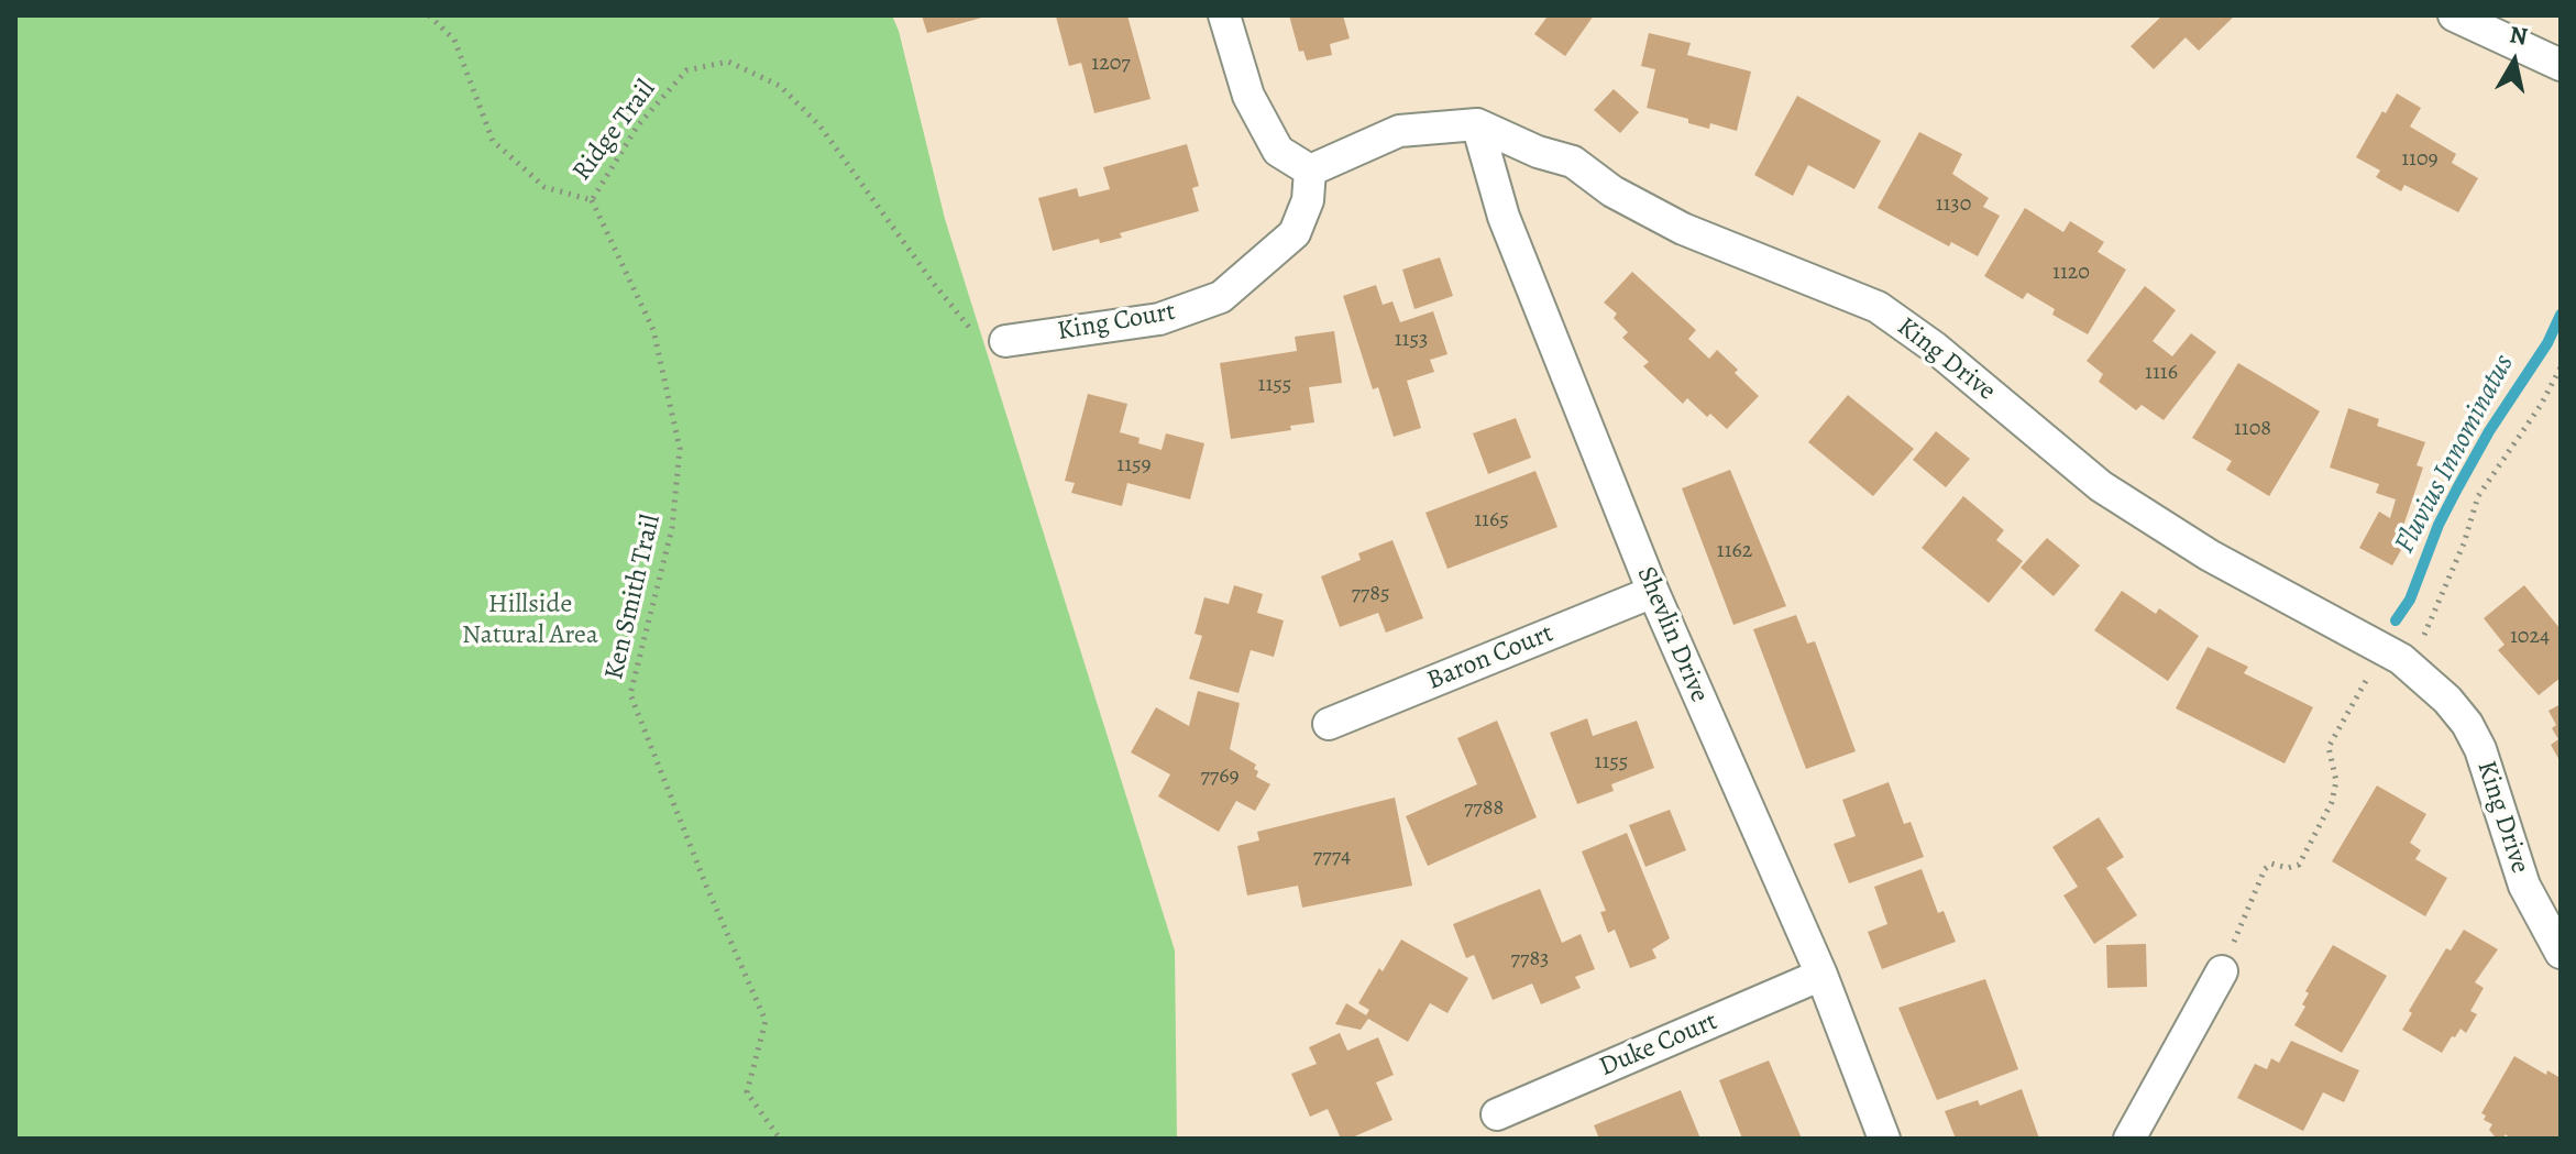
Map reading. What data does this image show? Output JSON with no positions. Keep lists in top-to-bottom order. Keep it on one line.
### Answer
{"streets":{"street":["King Court","King Drive","Shevlin Drive","Baron Court","Duke Court"],"path":["Ridge Trail","Ken Smith Trail"]},"crossings":[["Ridge Trail","King Court"],["Ridge Trail","Ken Smith Trail"],["King Court","King Drive"],["King Drive","Shevlin Drive"],["Shevlin Drive","Baron Court"],["Shevlin Drive","Duke Court"]],"water":["Fluvius Innominatus"],"parks":["Hillside Natural Area"],"house_numbers":["1207","1109","1130","1120","1153","1116","1155","1108","1159","1165","1162","7785","1024","1155","7769","7788","7774","7783"],"north":"top"}
